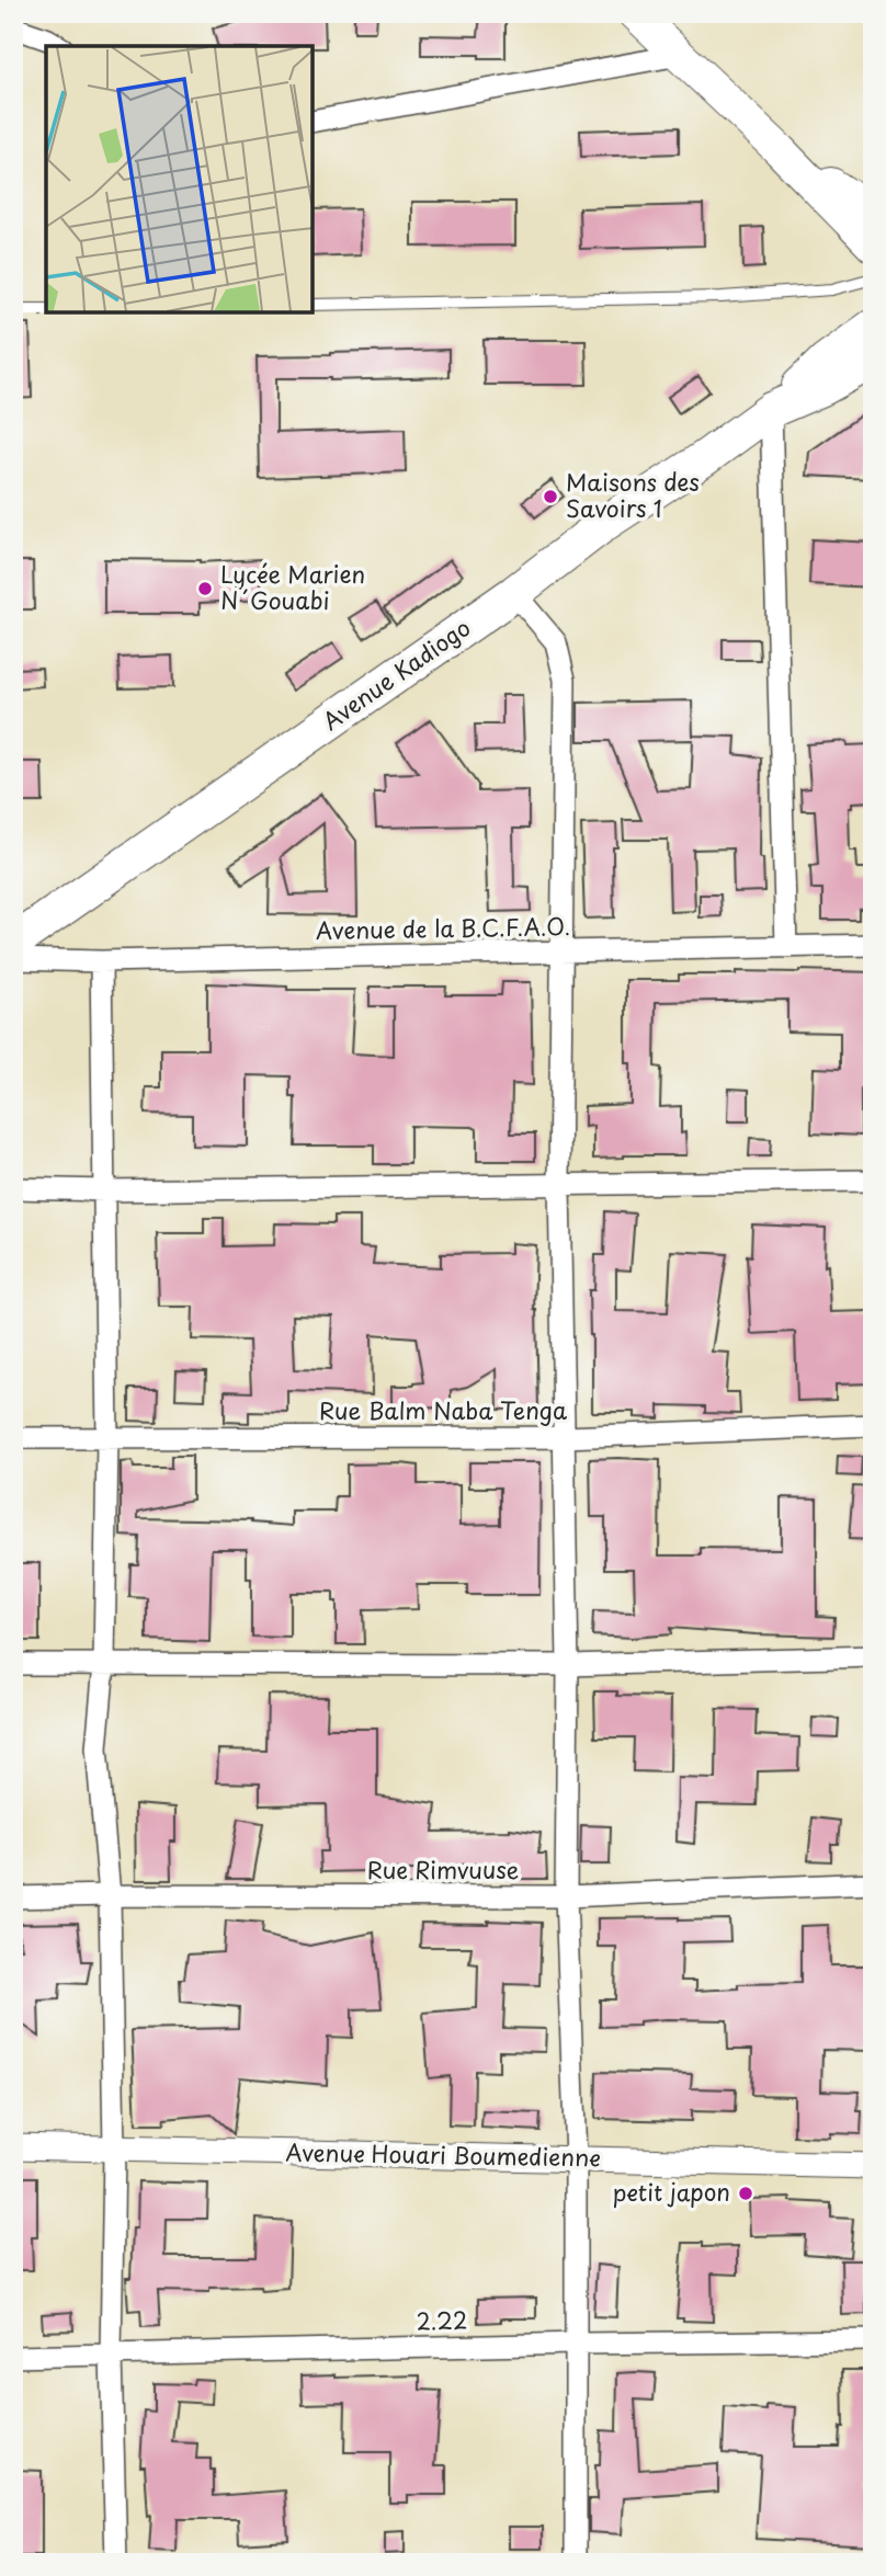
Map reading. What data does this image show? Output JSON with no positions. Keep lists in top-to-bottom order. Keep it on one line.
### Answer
{"streets":{"highway":["Avenue Kadiogo"],"street":["Avenue de la B.C.F.A.O.","Rue Balm Naba Tenga","Rue Rimvuuse","Avenue Houari Boumedienne","2.22"]},"places":["Maisons des Savoirs 1","Lycée Marien N´Gouabi","petit japon"]}
